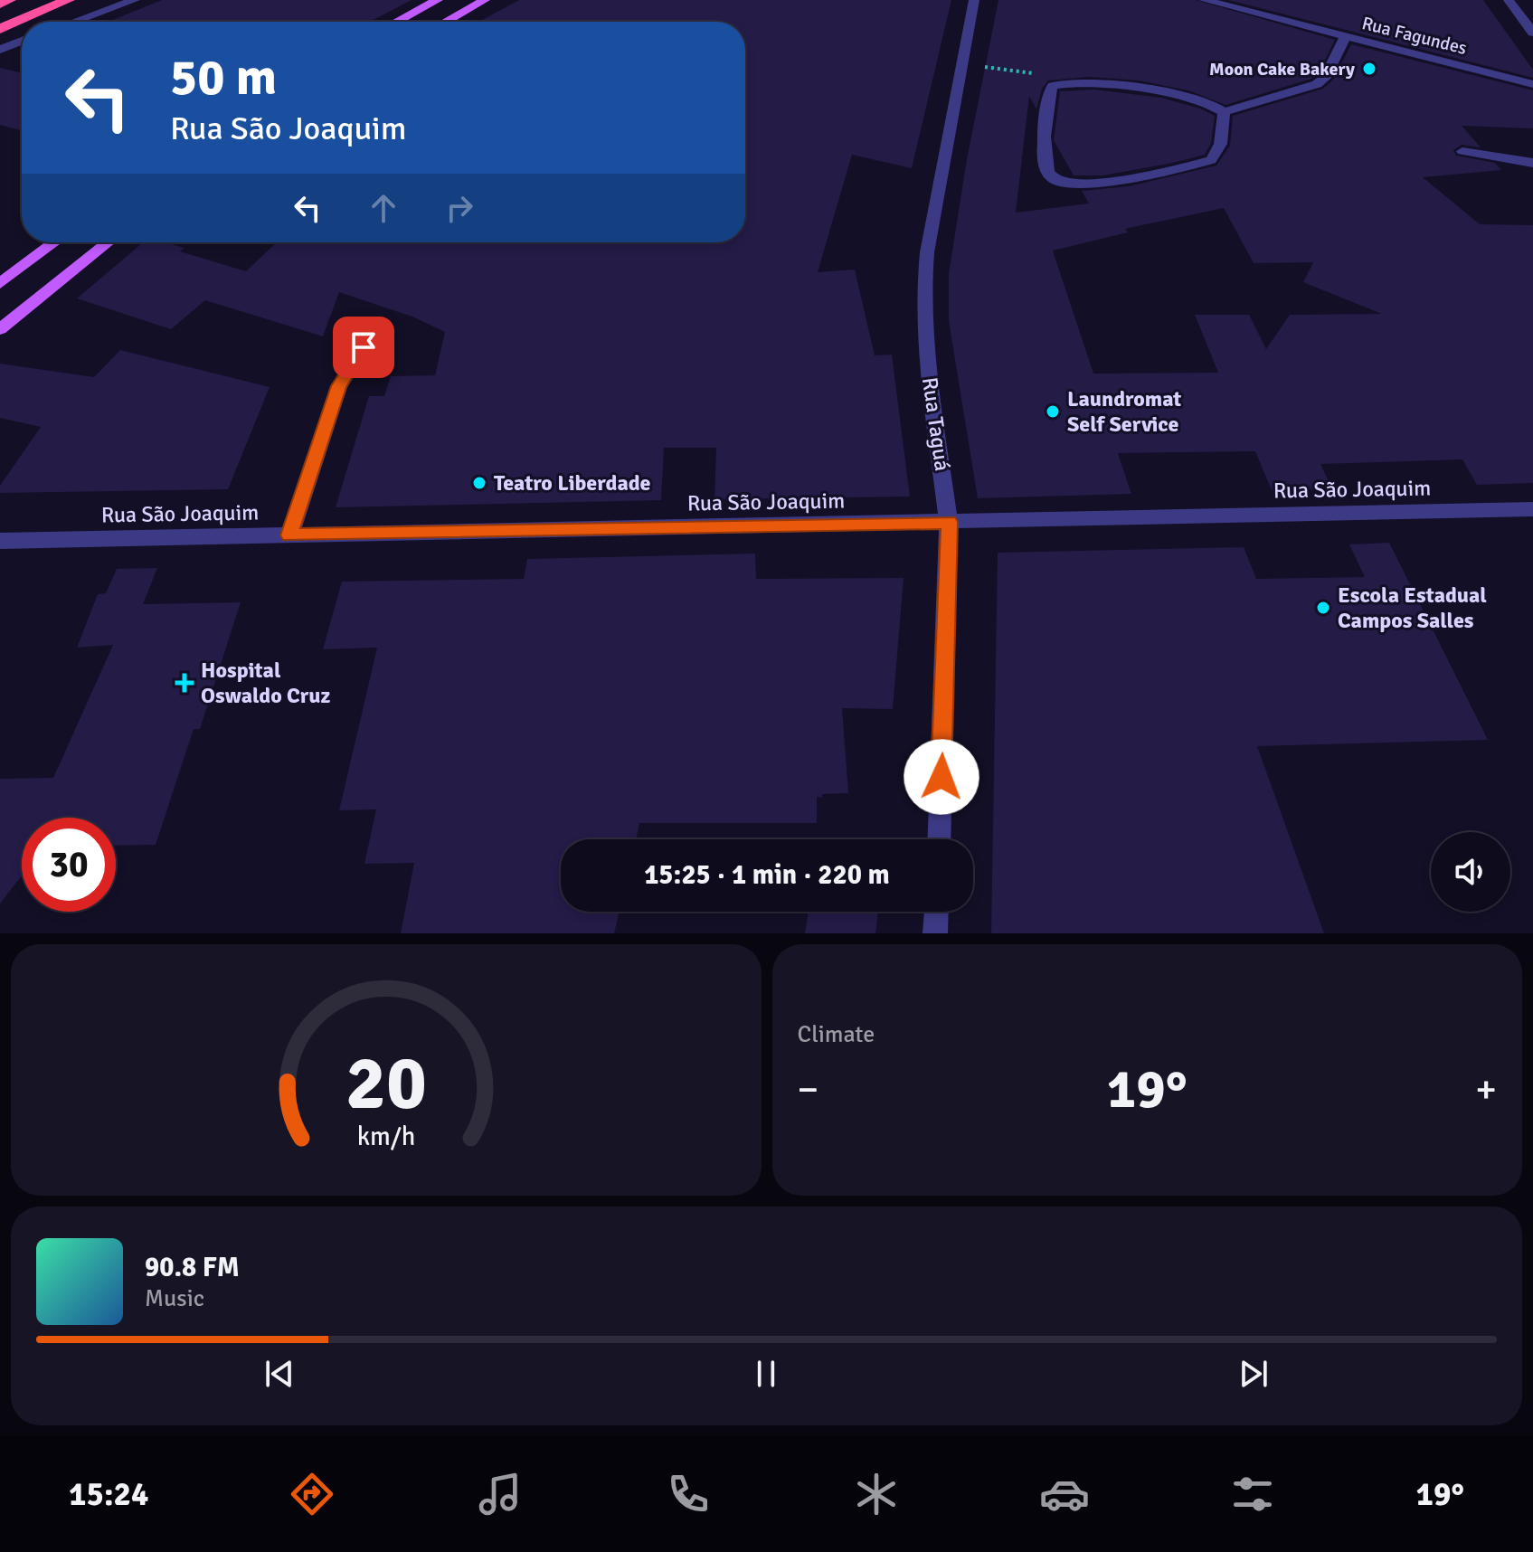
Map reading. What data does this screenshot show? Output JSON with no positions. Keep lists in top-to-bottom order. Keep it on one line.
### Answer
{"streets":{"street":["Rua Fagundes","Rua Taguá","Rua São Joaquim"]},"crossings":[["Rua Taguá","Rua São Joaquim"]],"places":{"other":["Moon Cake Bakery","Laundromat Self Service","Teatro Liberdade","Escola Estadual Campos Salles"],"health":["Hospital Oswaldo Cruz"]},"page":{"turn":["50 m","Rua São Joaquim"],"limit":"30","trip":"15:25 · 1 min · 220 m","tile":"Climate","heat":["−","19°","+"],"song":["90.8 FM","Music"],"tabs":["15:24","19°"],"gauge":["20","km/h"]}}
